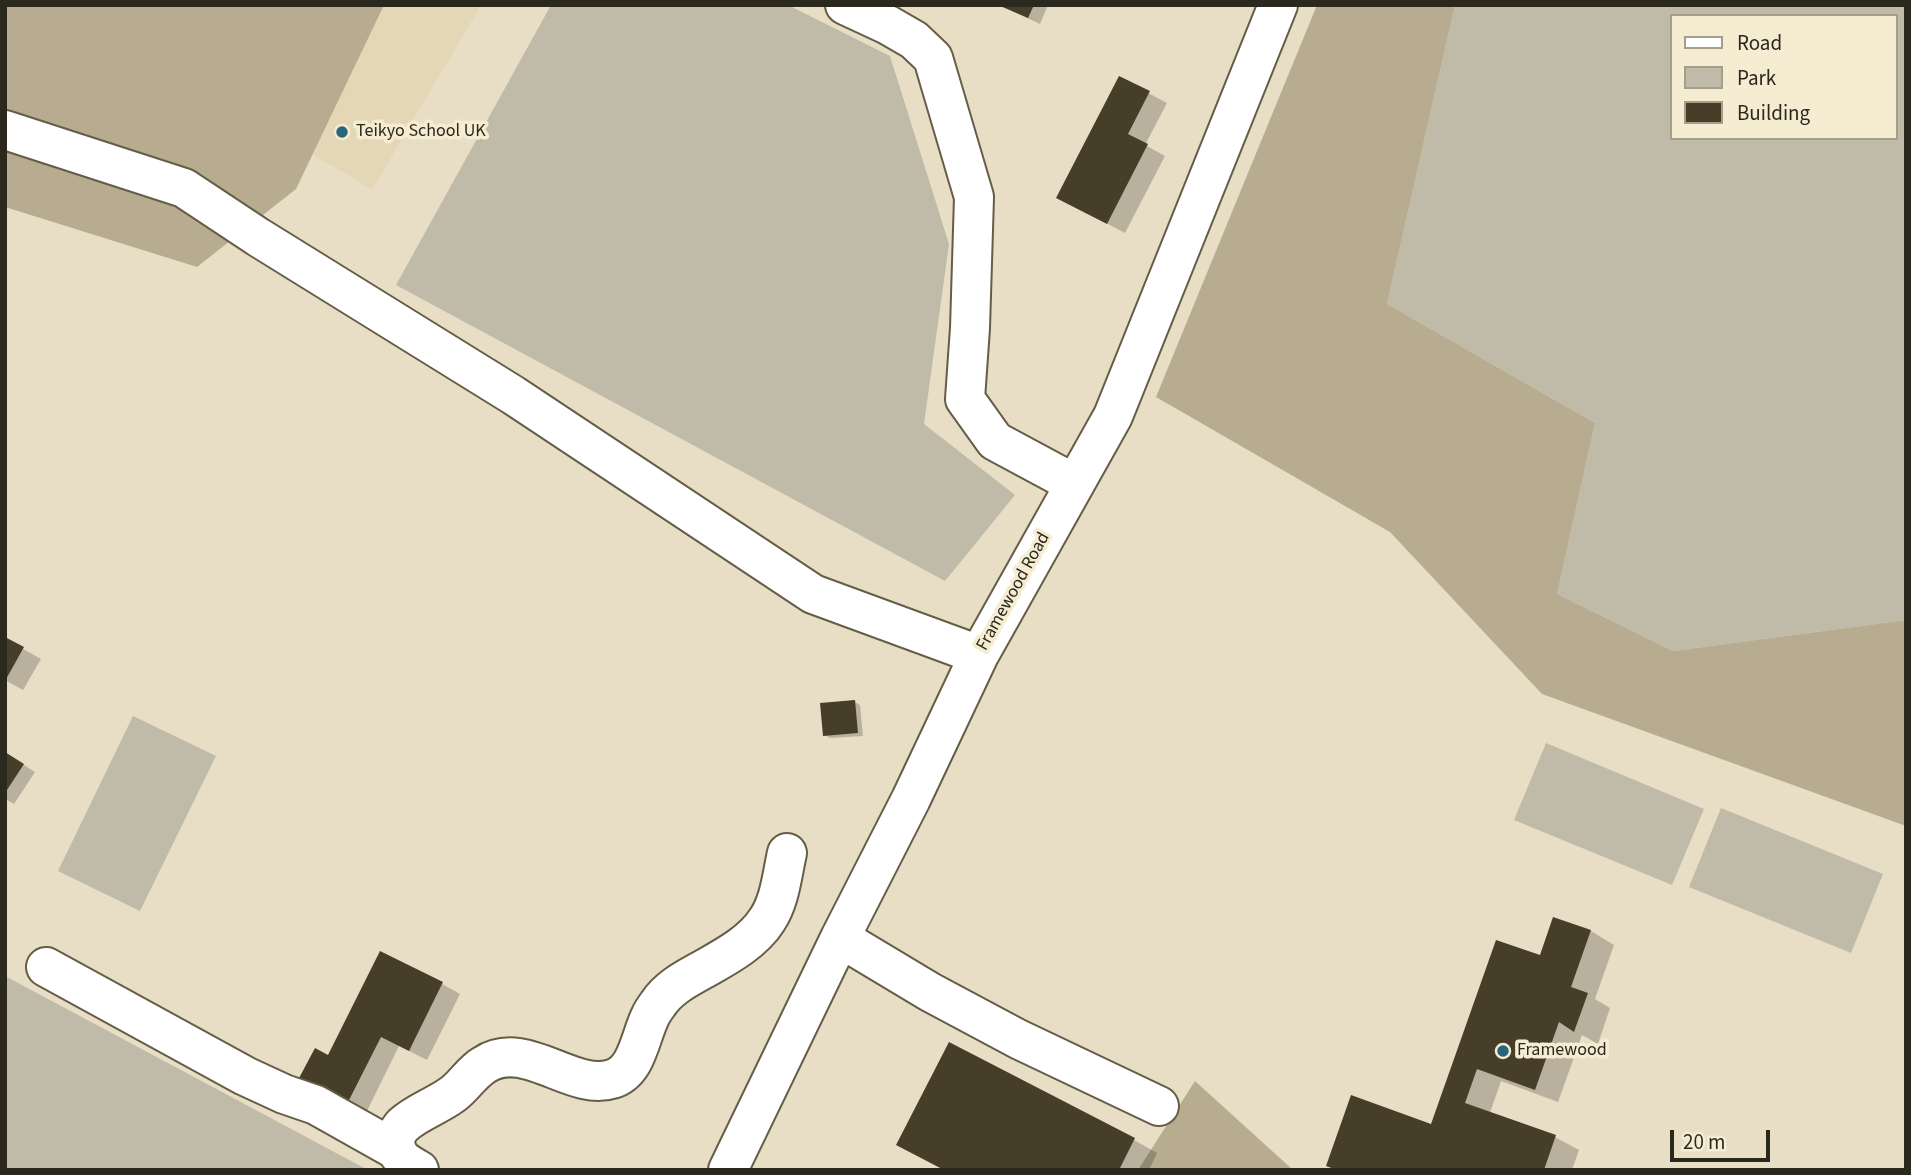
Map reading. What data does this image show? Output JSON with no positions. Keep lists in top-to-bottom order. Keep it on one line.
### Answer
{"streets":{"street":["Framewood Road"]},"places":["Teikyo School UK","Framewood"],"legend":["Road","Park","Building"],"scale_bar":"20 m"}
